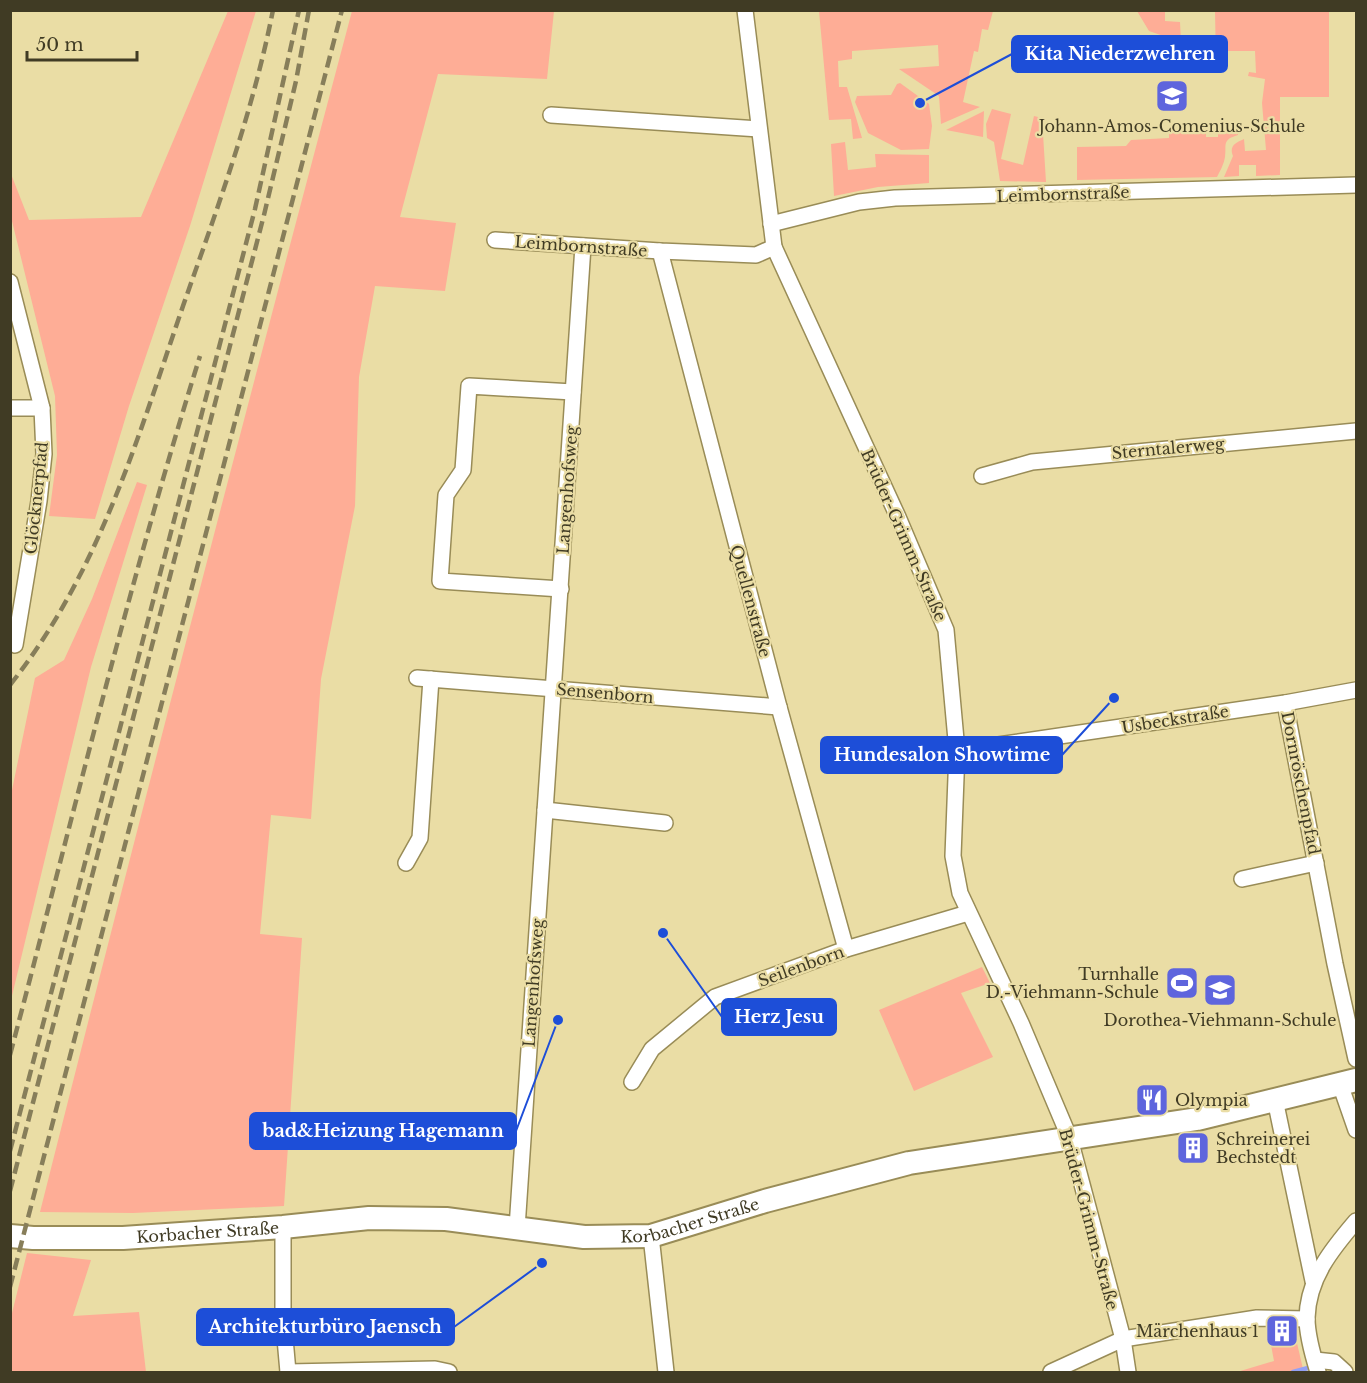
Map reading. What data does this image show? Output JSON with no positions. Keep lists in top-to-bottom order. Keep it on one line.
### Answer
{"streets":{"street":["Leimbornstraße","Sterntalerweg","Langenhofsweg","Glöcknerpfad","Brüder-Grimm-Straße","Quellenstraße","Sensenborn","Usbeckstraße","Dornröschenpfad","Seilenborn","Korbacher Straße"]},"crossings":[["Leimbornstraße","Langenhofsweg"],["Leimbornstraße","Brüder-Grimm-Straße"],["Leimbornstraße","Quellenstraße"],["Langenhofsweg","Sensenborn"],["Langenhofsweg","Korbacher Straße"],["Brüder-Grimm-Straße","Usbeckstraße"],["Brüder-Grimm-Straße","Seilenborn"],["Brüder-Grimm-Straße","Korbacher Straße"],["Quellenstraße","Sensenborn"],["Quellenstraße","Seilenborn"],["Usbeckstraße","Dornröschenpfad"]],"places":{"school or university":["Johann-Amos-Comenius-Schule","Dorothea-Viehmann-Schule"],"other":["Kita Niederzwehren","Hundesalon Showtime","Herz Jesu","bad&Heizung Hagemann","Architekturbüro Jaensch"],"sports":["Turnhalle D.-Viehmann-Schule"],"restaurant":["Olympia"],"building":["Schreinerei Bechstedt","Märchenhaus 1"]},"scale_bar":"50 m"}
